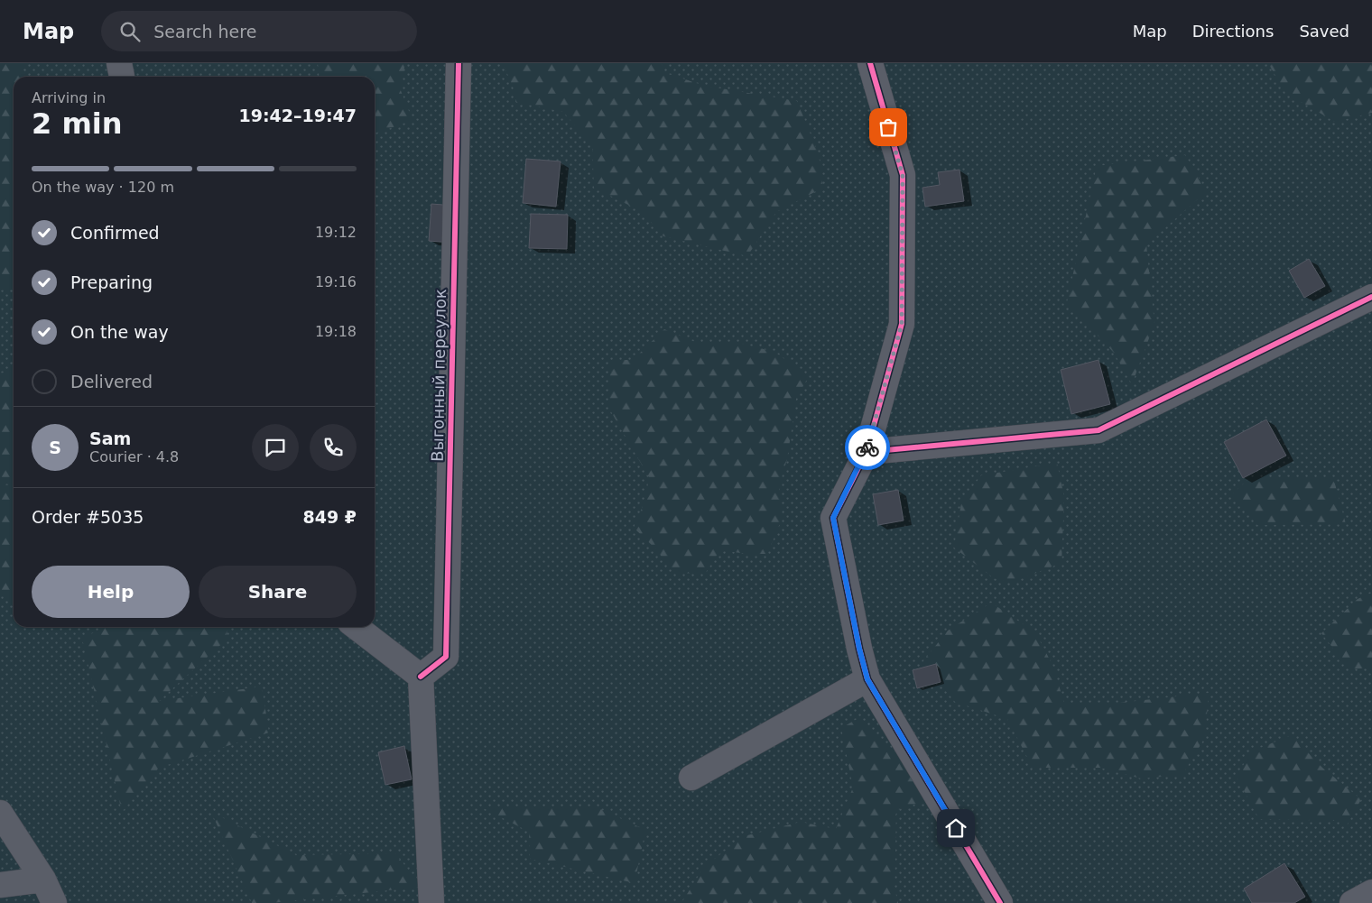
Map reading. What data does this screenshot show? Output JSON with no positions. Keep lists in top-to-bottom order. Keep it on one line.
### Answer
{"streets":{"street":["Выгонный переулок"]},"page":{"header":"Map","search":"Search here","nav":["Map","Directions","Saved"],"heading":["2 min","Arriving in","19:42–19:47"],"panel":["Sam","Courier · 4.8","Order #5035","849 ₽"],"bar":"On the way · 120 m","list":[["Confirmed","19:12"],["Preparing","19:16"],["On the way","19:18"],"Delivered"],"round":"S","buttons":["Help","Share"]}}
